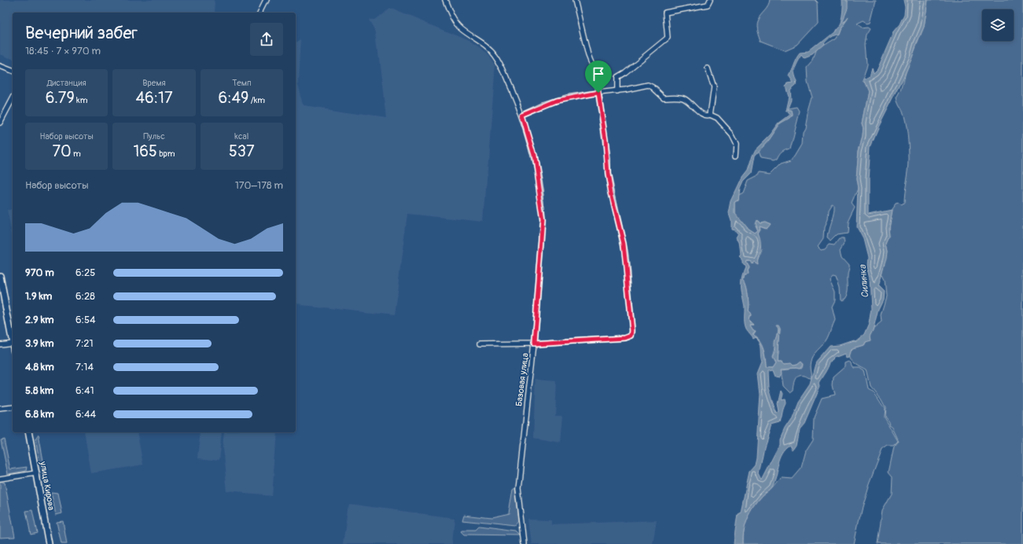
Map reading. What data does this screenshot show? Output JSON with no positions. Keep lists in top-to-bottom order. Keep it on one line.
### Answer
{"streets":{"main road":["улица Кирова"],"street":["Базовая улица"]},"water":["Силинка"],"page":{"heading":["Вечерний забег","18:45 · 7 × 970 m"],"stats":[["Дистанция","6.79 km"],["Время","46:17"],["Темп","6:49 /km"],["Набор высоты","70 m"],["Пульс","165 bpm"],["kcal","537"]],"chart":["Набор высоты","170–178 m"],"list":[{"name":"970 m","note":"6:25"},{"name":"1.9 km","note":"6:28"},{"name":"2.9 km","note":"6:54"},{"name":"3.9 km","note":"7:21"},{"name":"4.8 km","note":"7:14"},{"name":"5.8 km","note":"6:41"},{"name":"6.8 km","note":"6:44"}]}}
